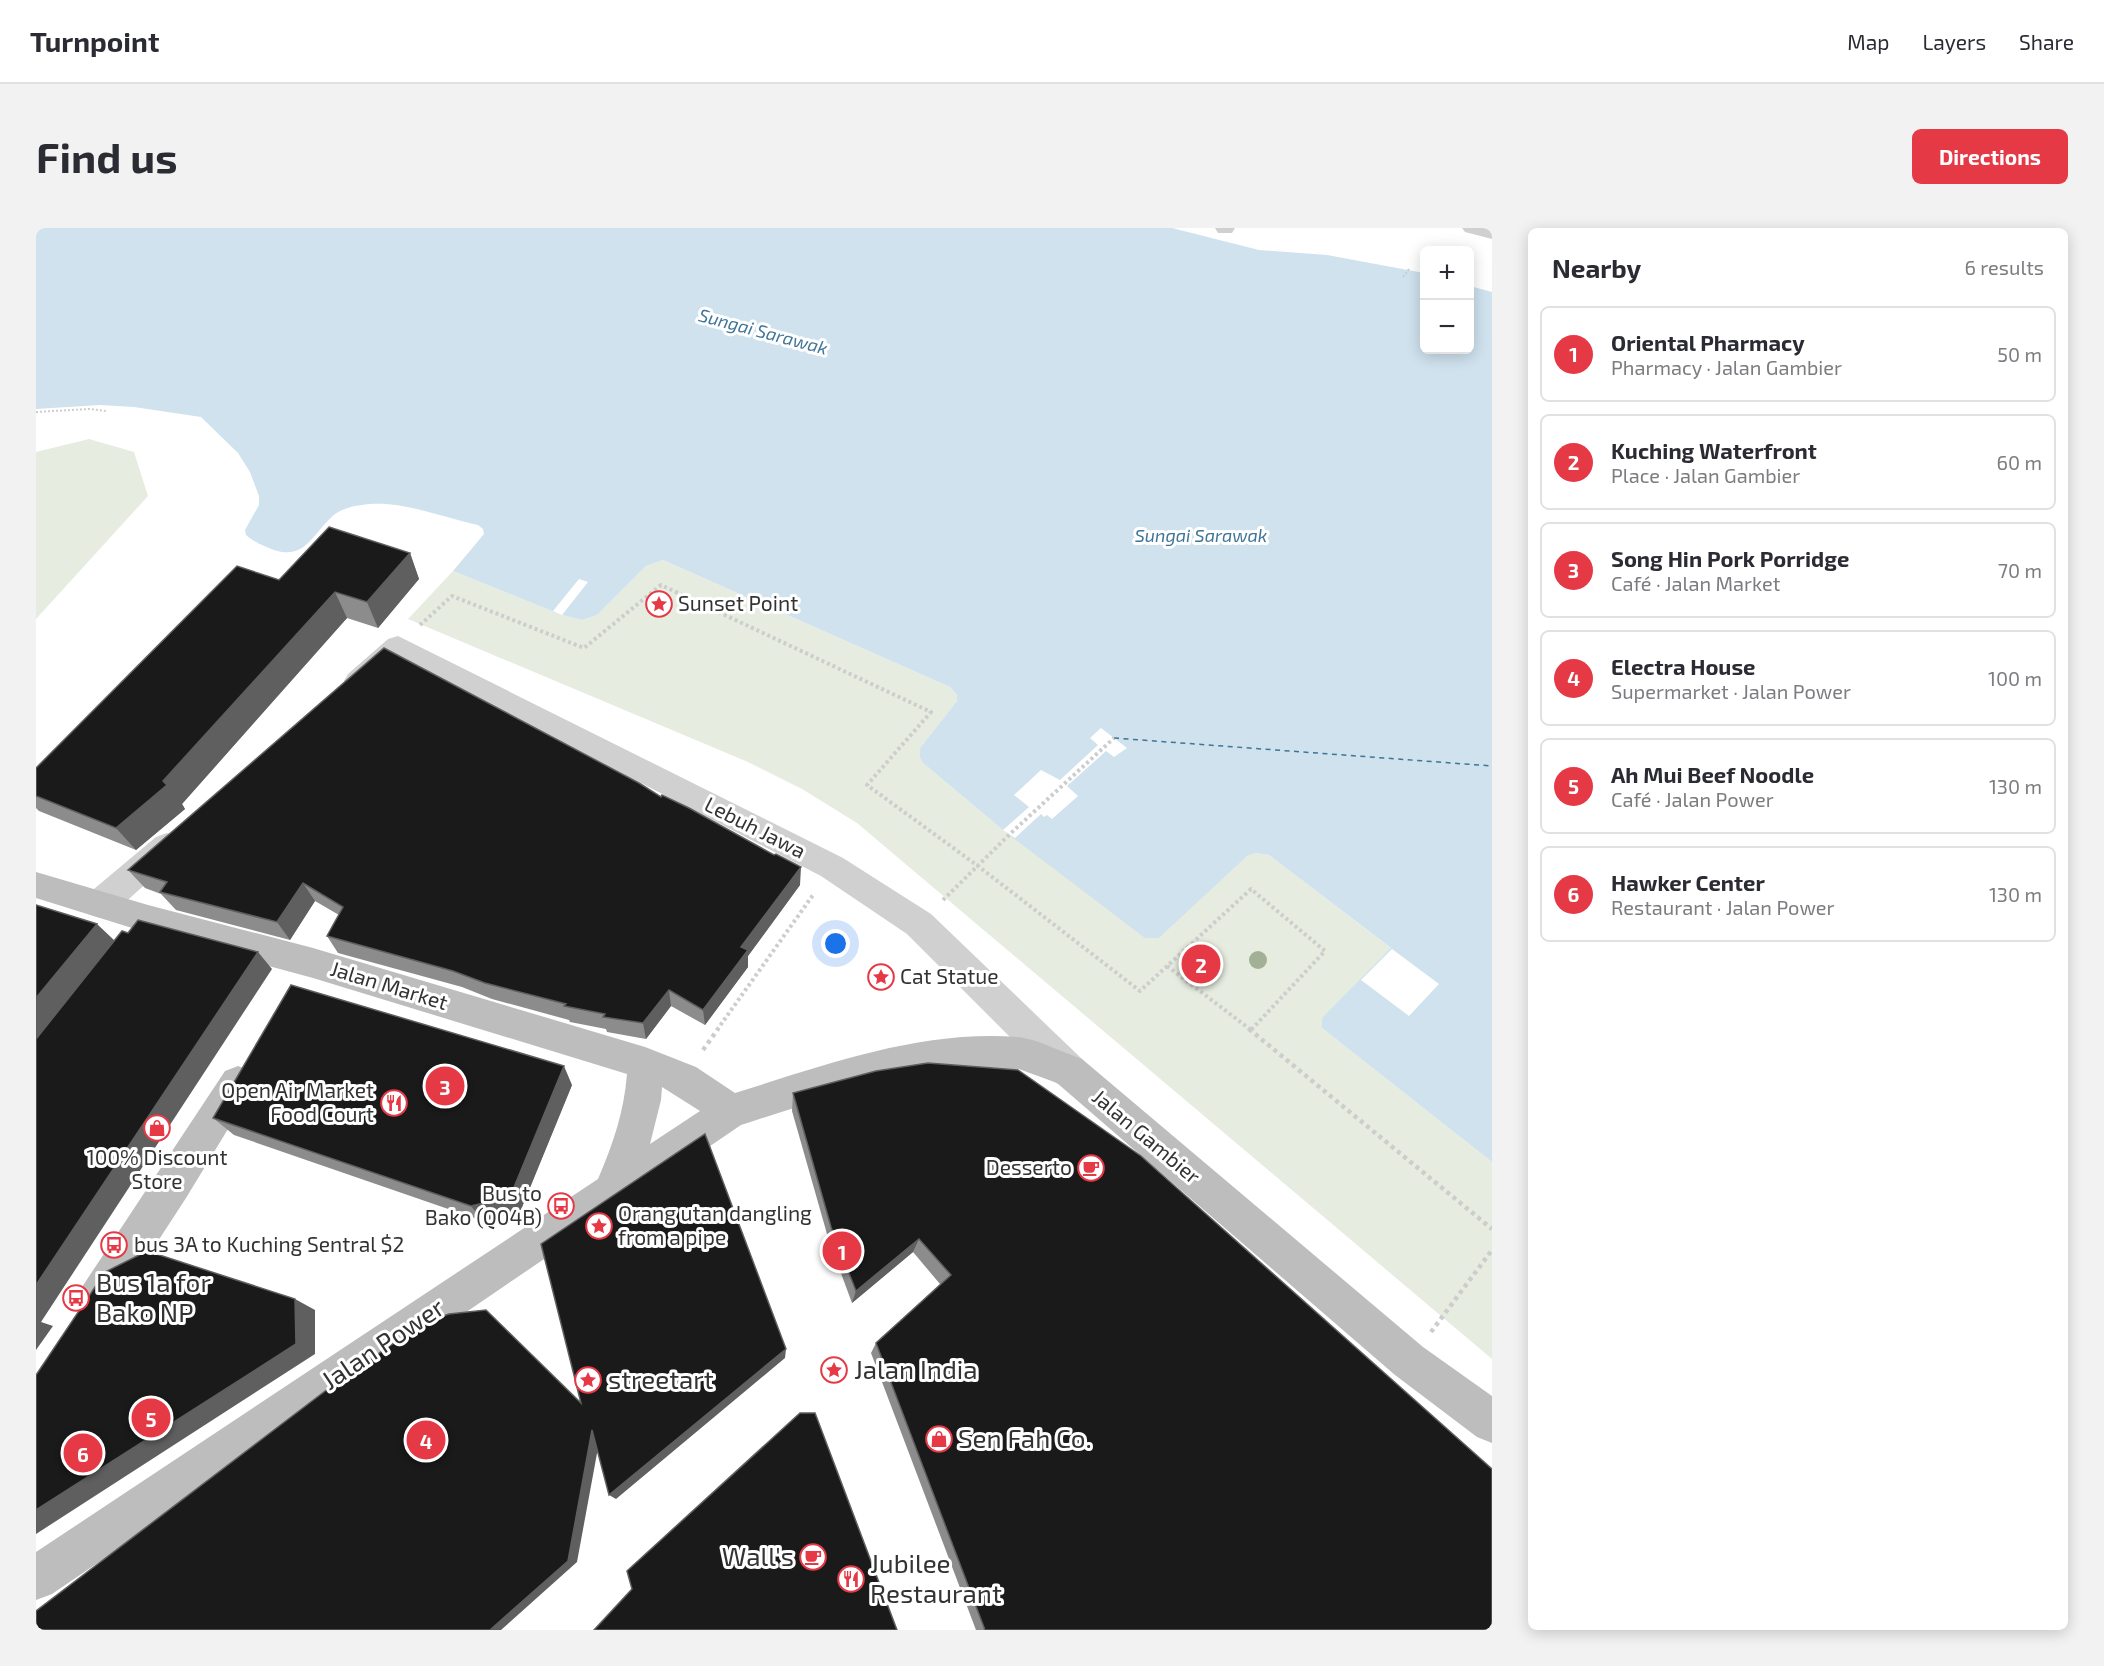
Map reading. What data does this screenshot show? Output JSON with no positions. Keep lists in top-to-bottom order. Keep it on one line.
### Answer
{"streets":{"main road":["Jalan Market","Jalan Gambier","Jalan Power"],"street":["Lebuh Jawa"]},"crossings":[["Lebuh Jawa","Jalan Gambier"],["Jalan Market","Jalan Gambier"],["Jalan Market","Jalan Power"],["Jalan Gambier","Jalan Power"]],"water":["Sungai Sarawak"],"places":{"place":["Sunset Point","Cat Statue","Orang utan dangling from a pipe","Jalan India","streetart"],"restaurant":["Open Air Market Food Court","Jubilee Restaurant"],"shop":["100% Discount Store","Sen Fah Co."],"cafe":["Desserto","Wall's"],"bus stop":["Bus to Bako (Q04B)","bus 3A to Kuching Sentral $2","Bus 1a for Bako NP"]},"page":{"header":"Turnpoint","nav":["Map","Layers","Share"],"buttons":"Directions","title":"Find us","heading":["Nearby","6 results"],"map_buttons":["+","−"],"list":[{"mark":"1","name":"Oriental Pharmacy","note":"Pharmacy · Jalan Gambier","value":"50 m"},{"mark":"2","name":"Kuching Waterfront","note":"Place · Jalan Gambier","value":"60 m"},{"mark":"3","name":"Song Hin Pork Porridge","note":"Café · Jalan Market","value":"70 m"},{"mark":"4","name":"Electra House","note":"Supermarket · Jalan Power","value":"100 m"},{"mark":"5","name":"Ah Mui Beef Noodle","note":"Café · Jalan Power","value":"130 m"},{"mark":"6","name":"Hawker Center","note":"Restaurant · Jalan Power","value":"130 m"}],"pins":["2","3","1","5","4","6"]}}
